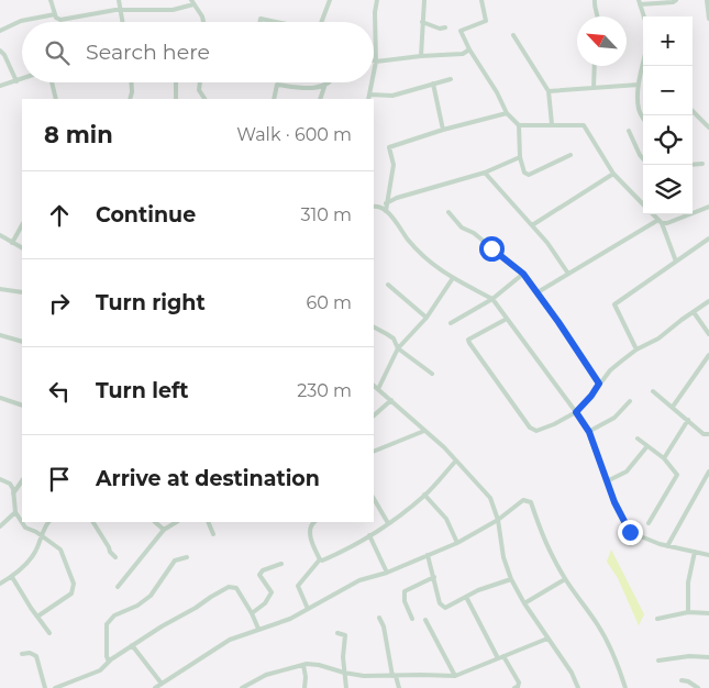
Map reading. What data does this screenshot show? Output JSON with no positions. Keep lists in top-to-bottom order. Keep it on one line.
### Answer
{"north":"top left","page":{"map_buttons":["+","−"],"search":"Search here","heading":["8 min","Walk · 600 m"],"list":[["Continue","310 m"],["Turn right","60 m"],["Turn left","230 m"],"Arrive at destination"]}}
